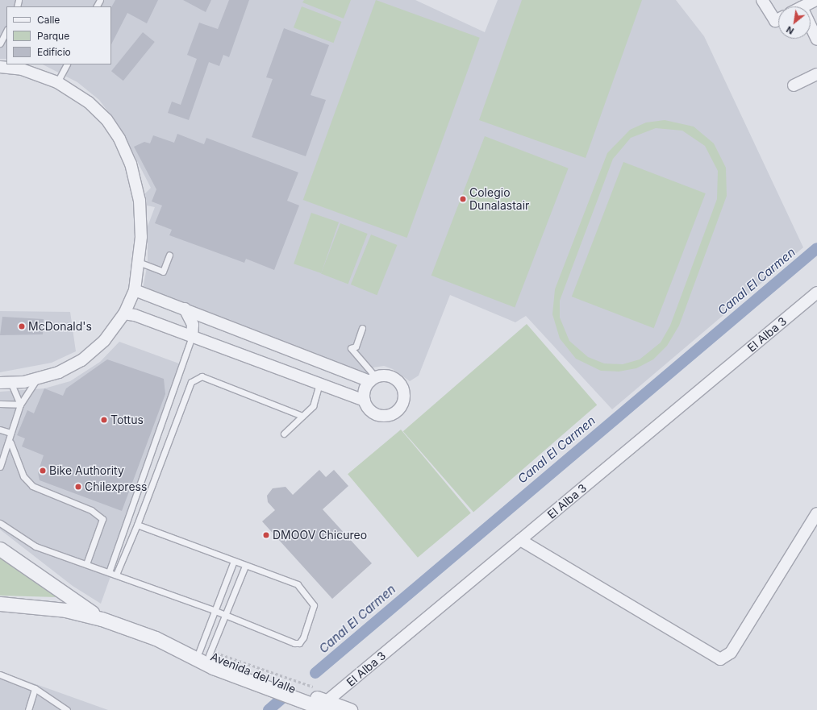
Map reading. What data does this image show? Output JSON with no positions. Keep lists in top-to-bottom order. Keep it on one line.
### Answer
{"streets":{"street":["El Alba 3","Avenida del Valle"]},"crossings":[["El Alba 3","Avenida del Valle"]],"water":["Canal El Carmen"],"places":["Colegio Dunalastair","McDonald's","Tottus","Bike Authority","Chilexpress","DMOOV Chicureo"],"legend":["Calle","Parque","Edificio"],"north":"bottom left"}
